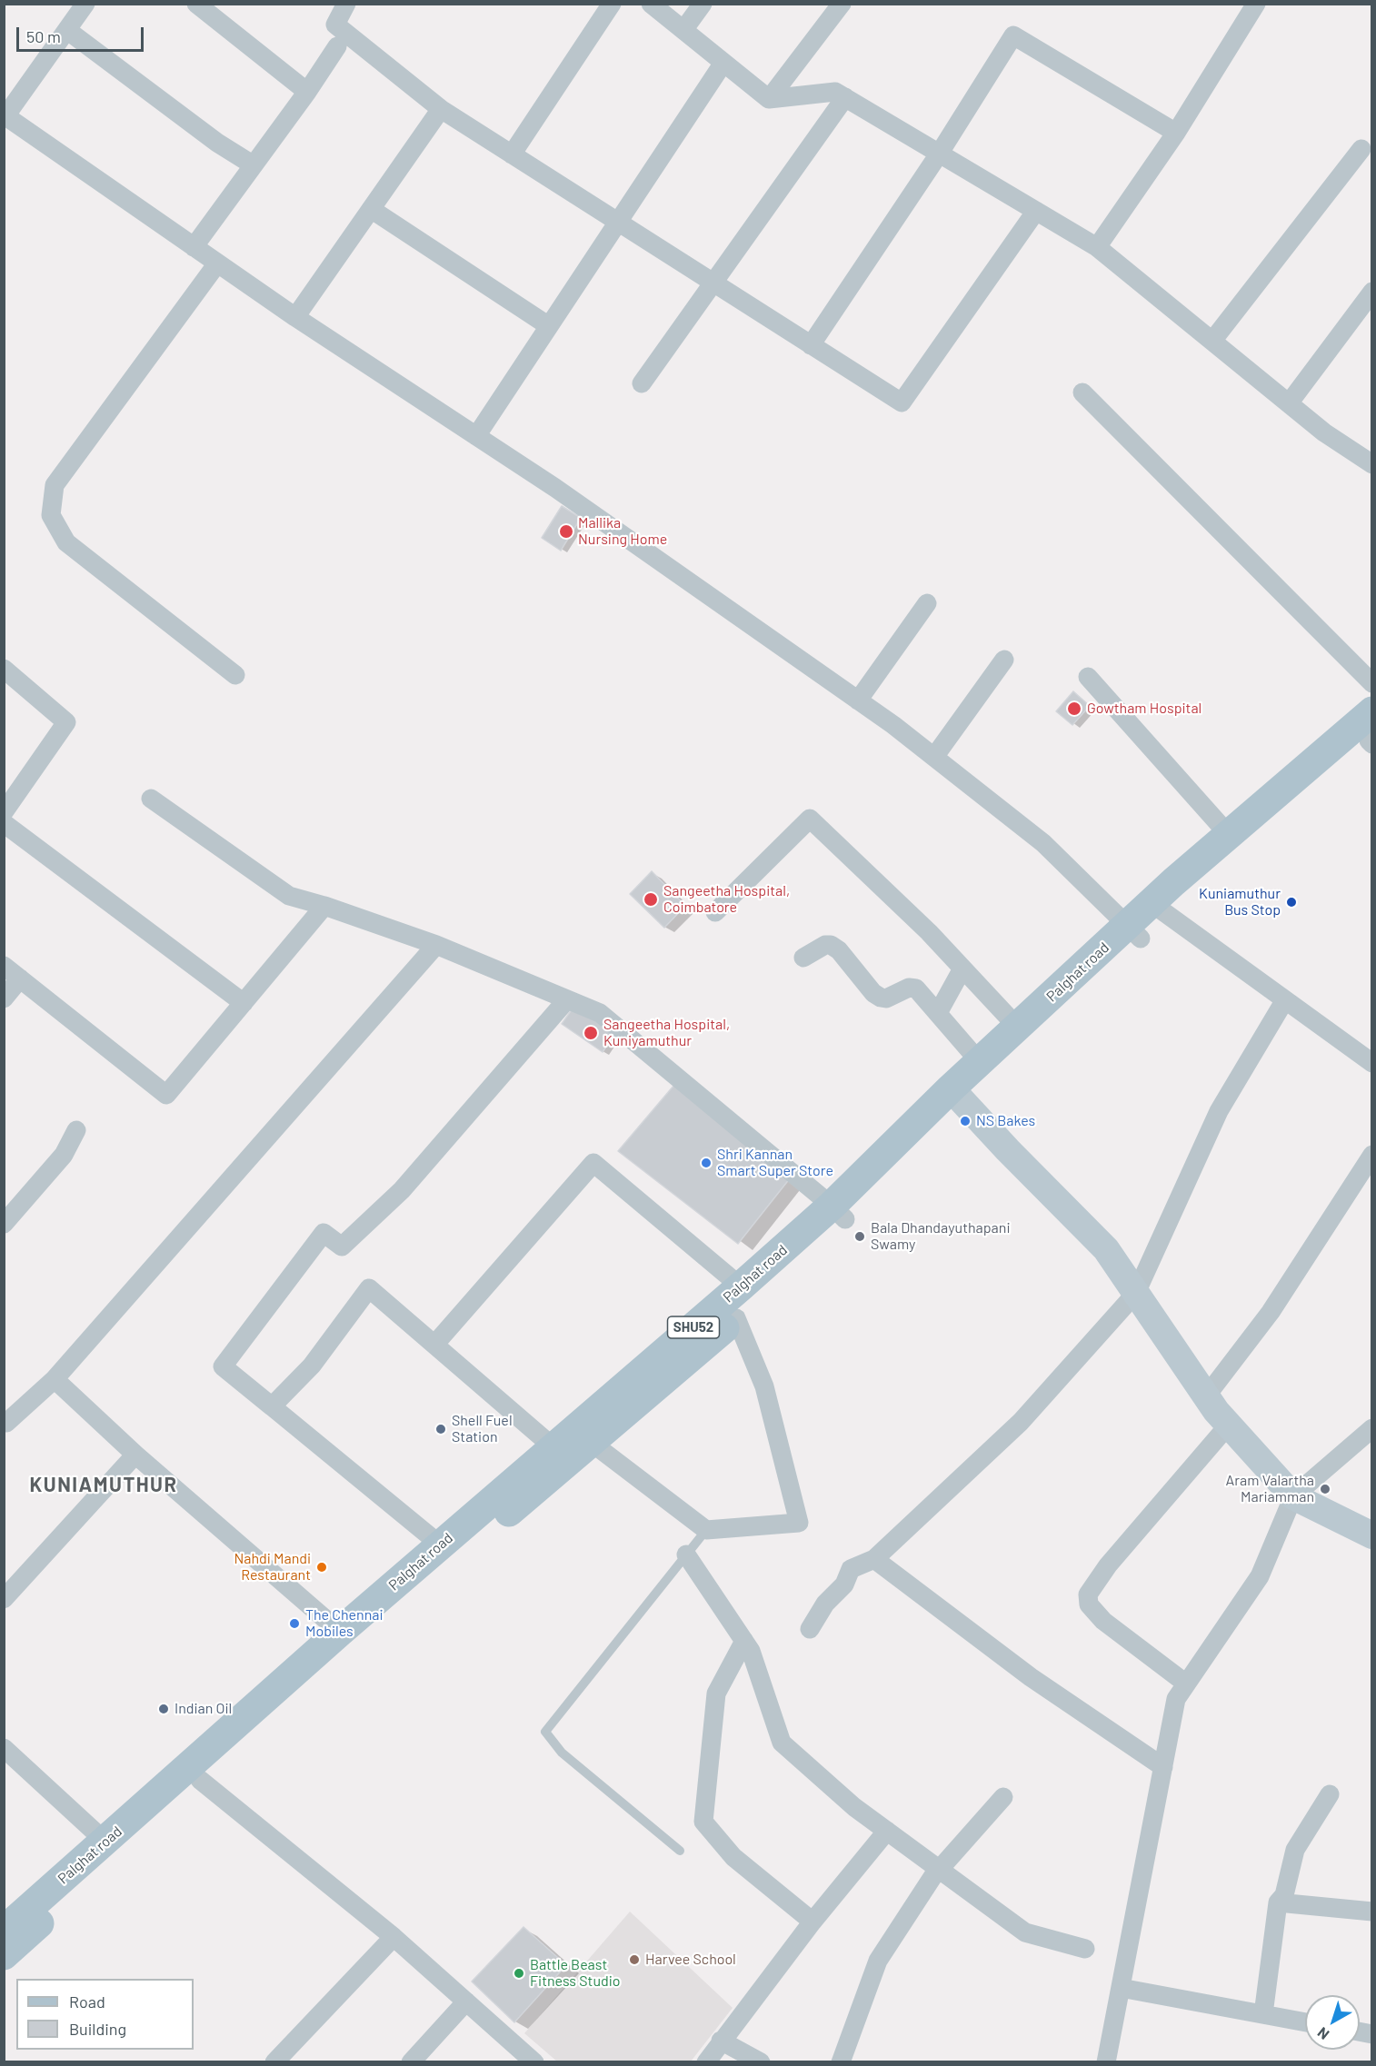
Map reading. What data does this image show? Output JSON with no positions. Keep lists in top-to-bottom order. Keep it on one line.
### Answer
{"streets":{"main road":["Palghat road","SHU52"]},"districts":["KUNIAMUTHUR"],"places":["Mallika Nursing Home","Gowtham Hospital","Sangeetha Hospital, Coimbatore","Kuniamuthur Bus Stop","Sangeetha Hospital, Kuniyamuthur","NS Bakes","Shri Kannan Smart Super Store","Bala Dhandayuthapani Swamy","Shell Fuel Station","Aram Valartha Mariamman","Nahdi Mandi Restaurant","The Chennai Mobiles","Indian Oil","Harvee School","Battle Beast Fitness Studio"],"legend":["Road","Building"],"scale_bar":"50 m","north":"bottom left"}
